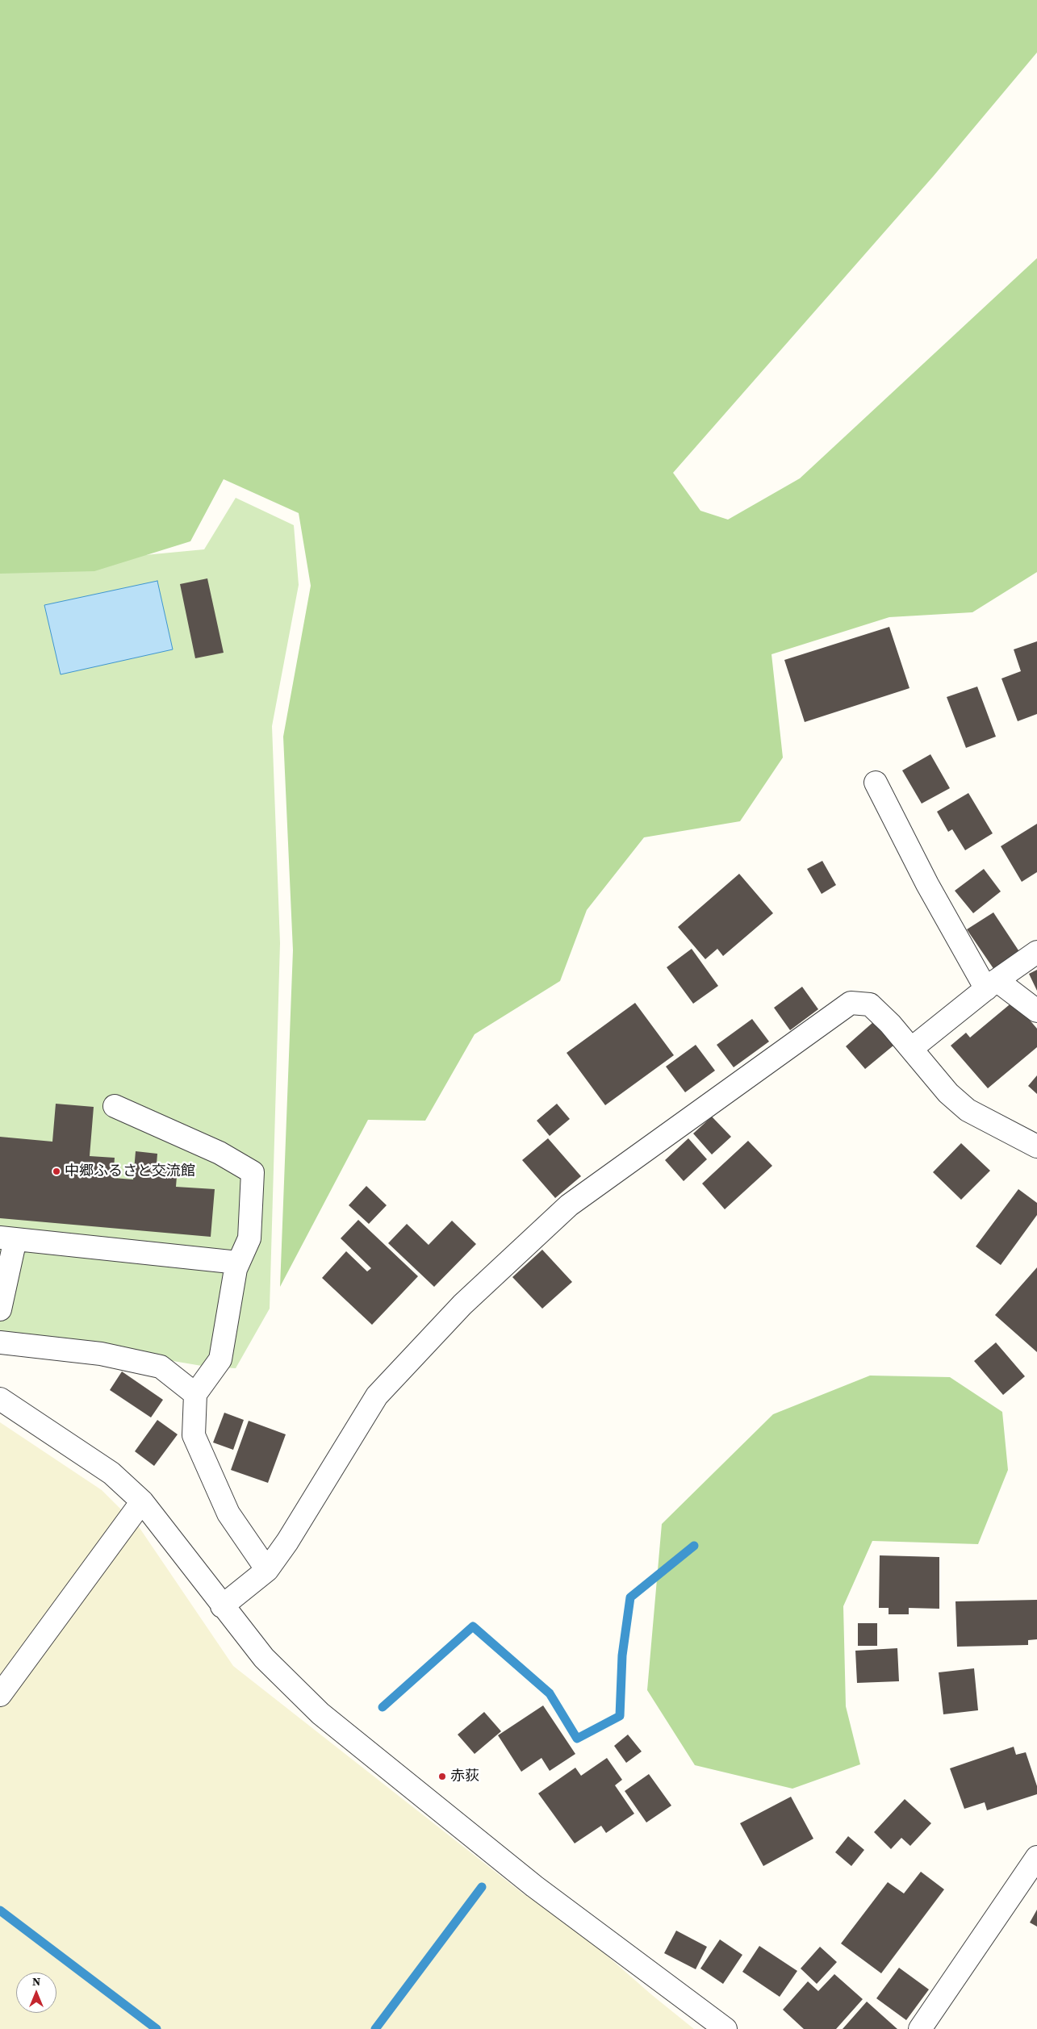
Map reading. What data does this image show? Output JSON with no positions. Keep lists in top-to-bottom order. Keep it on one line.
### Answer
{"places":["中郷ふるさと交流館","赤荻"],"north":"top"}
